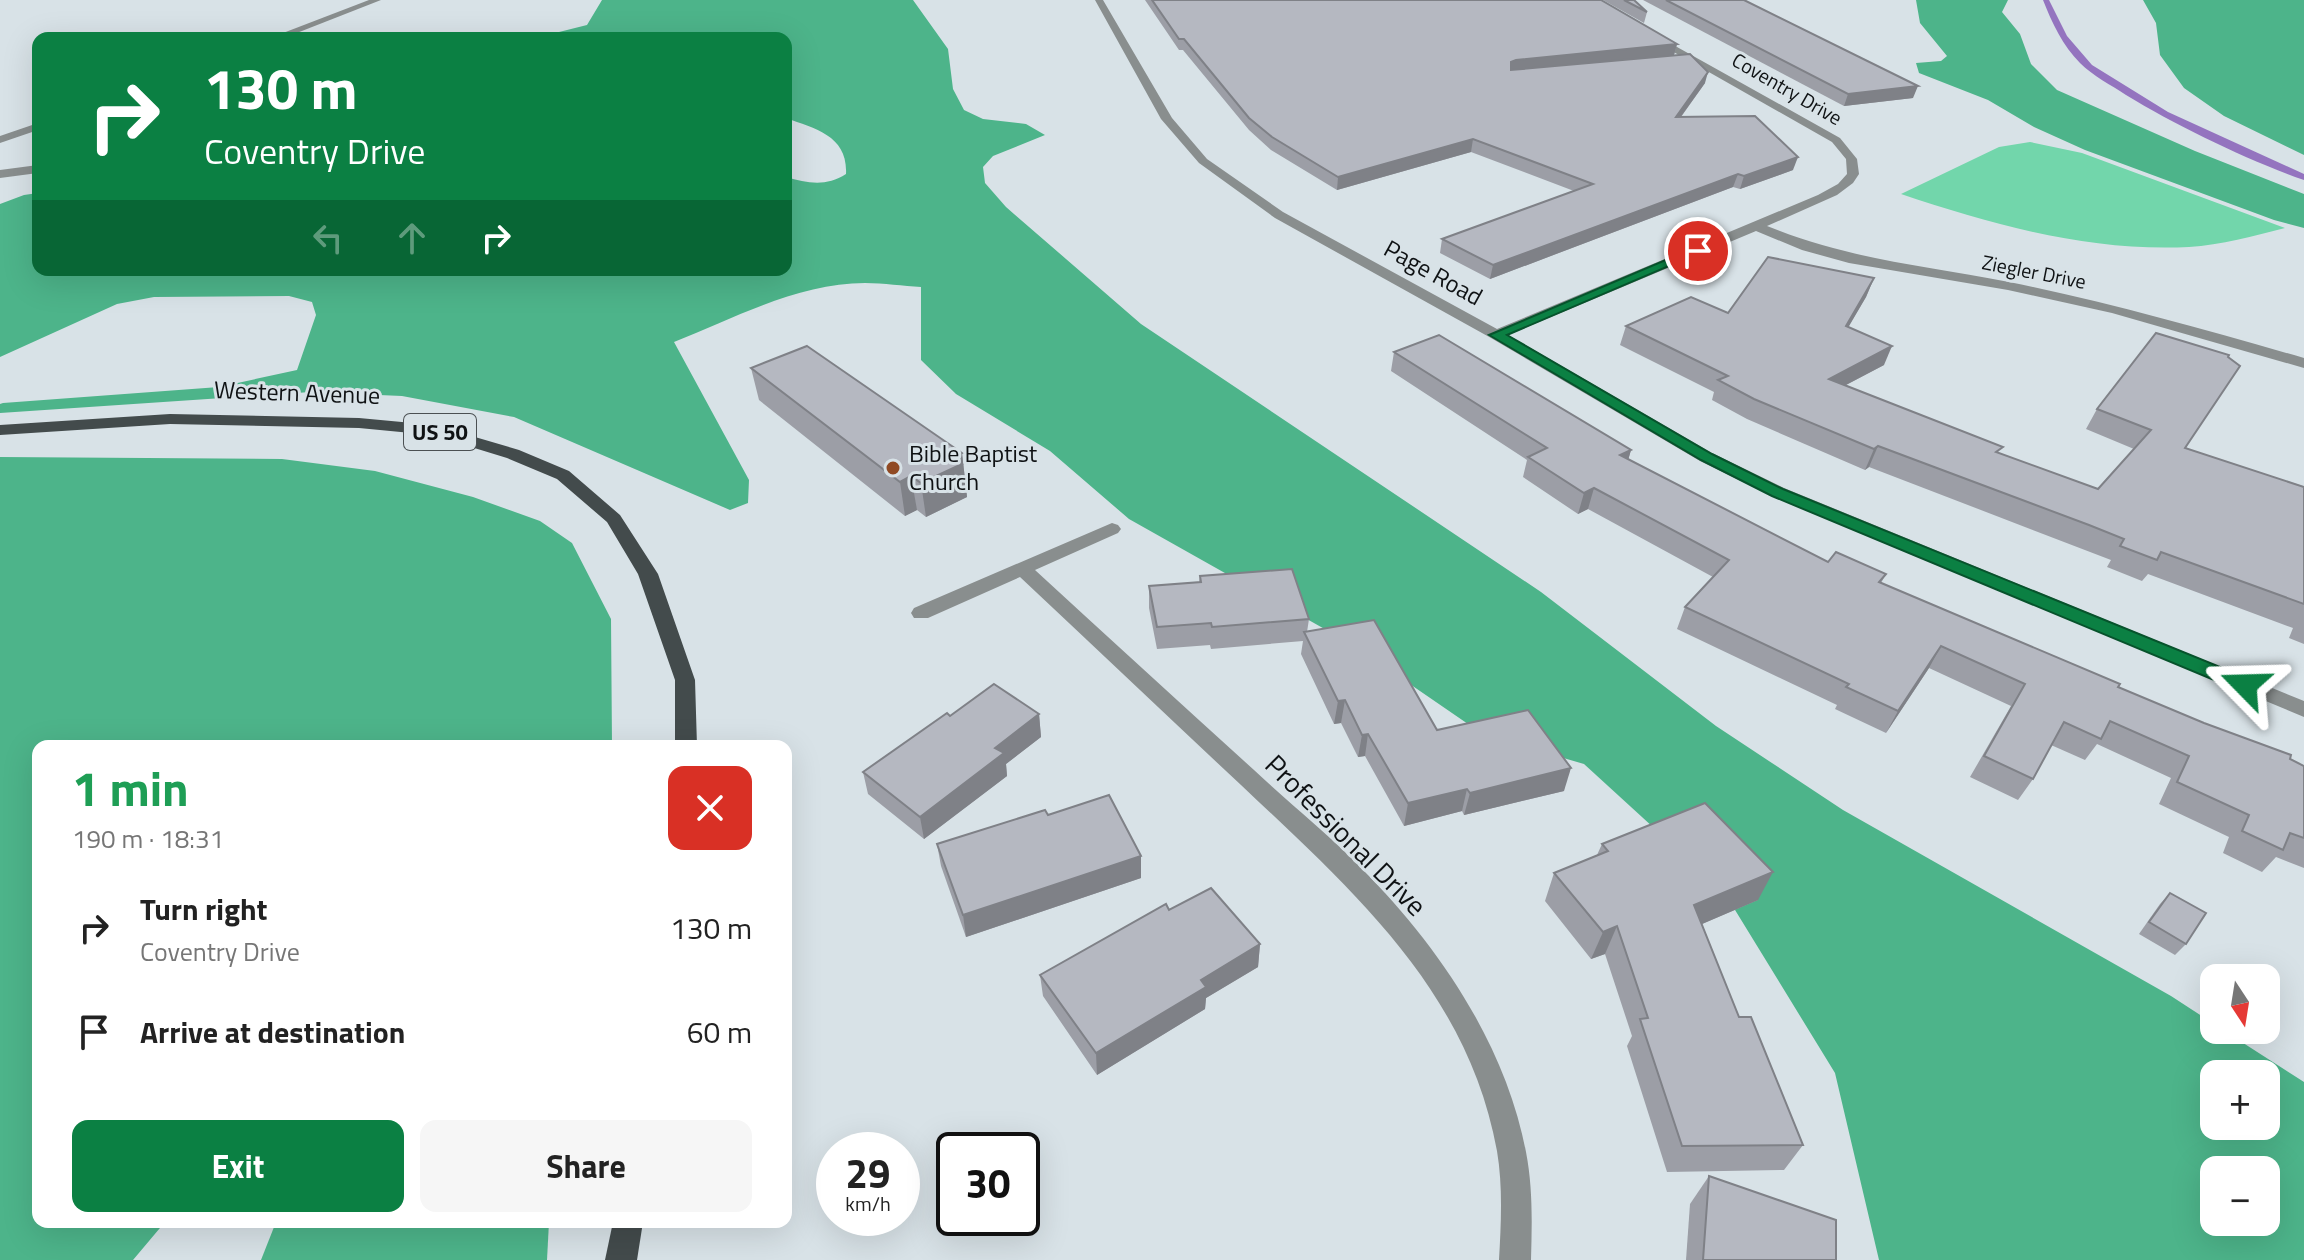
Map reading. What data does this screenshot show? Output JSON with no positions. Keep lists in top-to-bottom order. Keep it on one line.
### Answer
{"streets":{"main road":["Western Avenue","US 50"],"street":["Coventry Drive","Ziegler Drive","Page Road","Professional Drive"]},"crossings":[["Coventry Drive","Ziegler Drive"],["Coventry Drive","Page Road"]],"places":["Bible Baptist Church"],"north":"bottom","page":{"turn":["130 m","Coventry Drive"],"heading":["1 min","190 m · 18:31"],"list":[{"name":"Turn right","note":"Coventry Drive","value":"130 m"},{"name":"Arrive at destination","value":"60 m"}],"map_buttons":["+","−"],"buttons":["Exit","Share"],"speed":"29 km/h","limit":"30"}}
